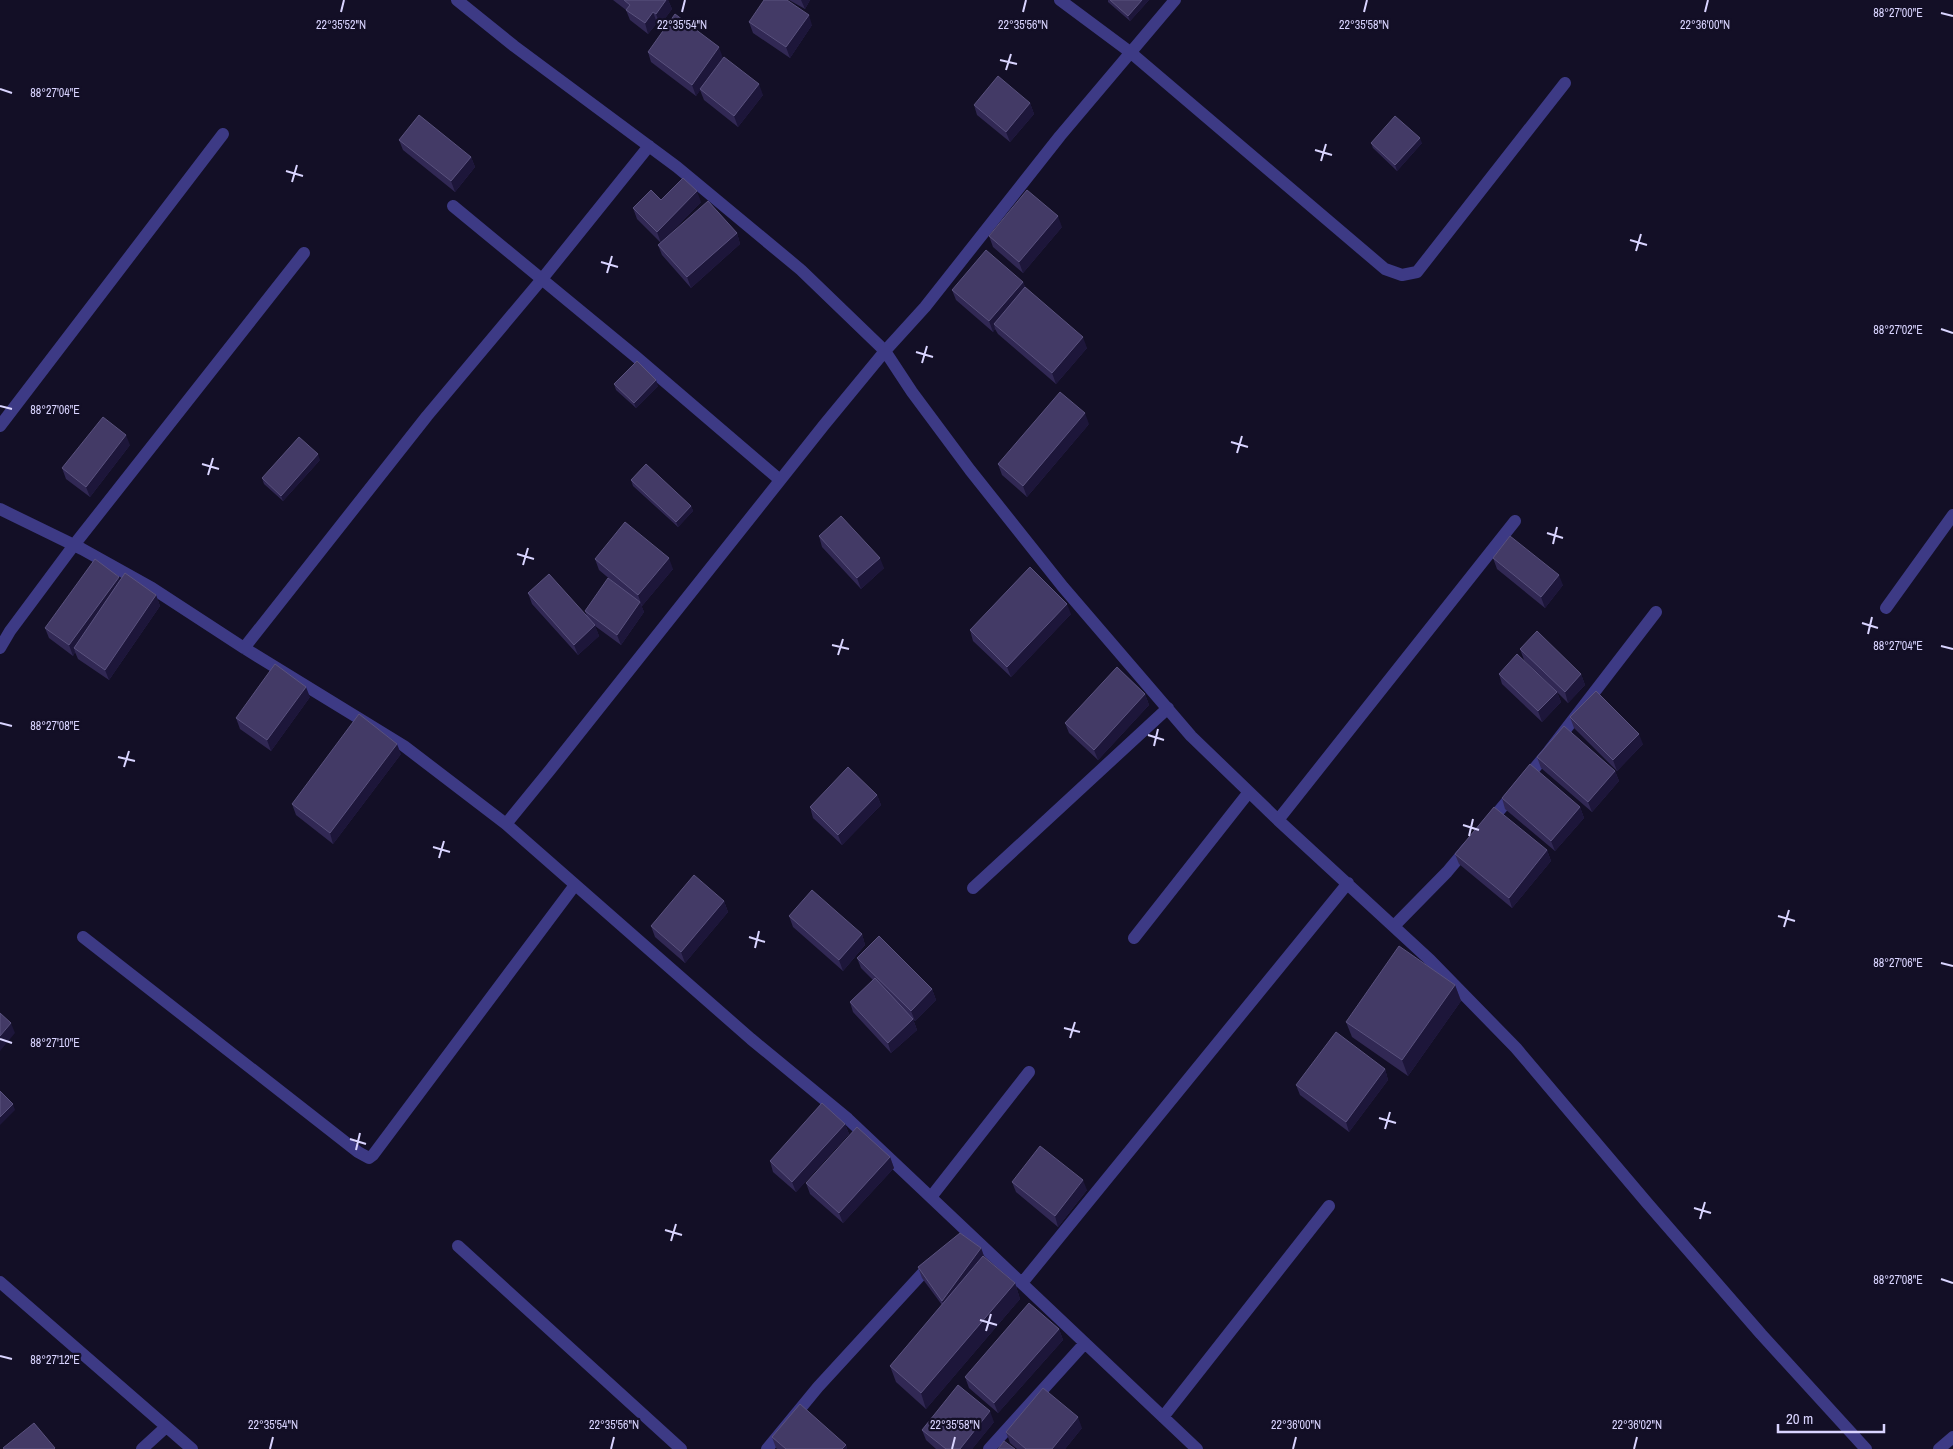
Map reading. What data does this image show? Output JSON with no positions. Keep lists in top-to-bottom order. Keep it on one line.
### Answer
{"scale_bar":"20 m","coordinates":["88°27'00\"E","22°35'52\"N","22°35'54\"N","22°35'56\"N","22°35'58\"N","22°36'00\"N","88°27'04\"E","88°27'02\"E","88°27'06\"E","88°27'08\"E","88°27'10\"E","88°27'12\"E","22°36'02\"N"]}
